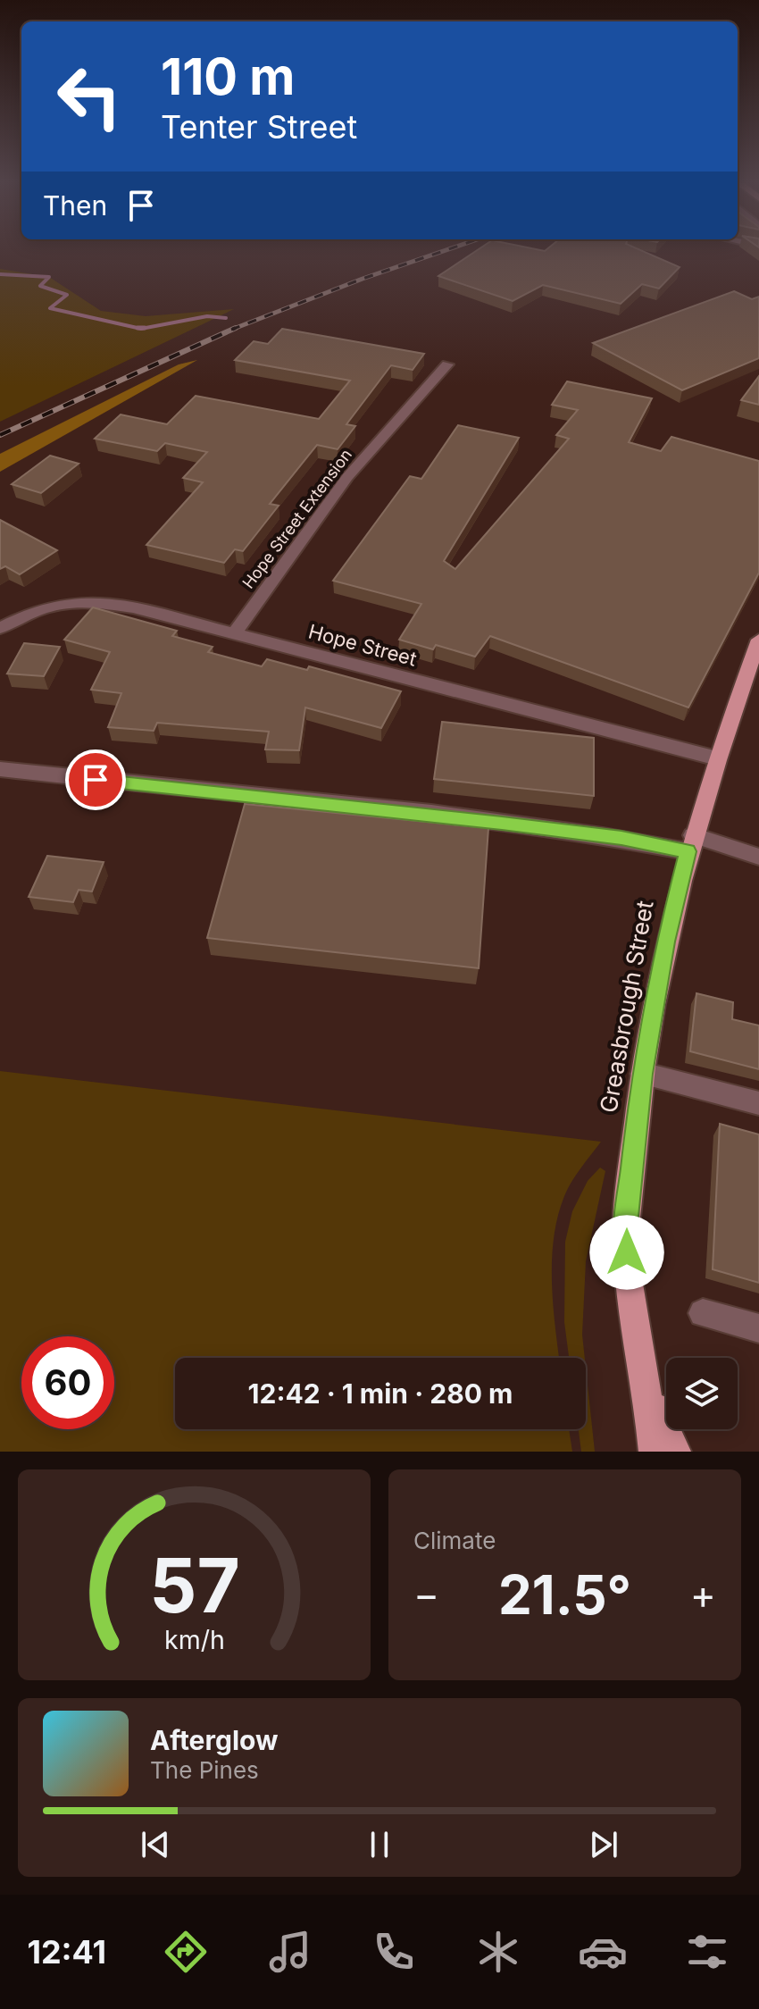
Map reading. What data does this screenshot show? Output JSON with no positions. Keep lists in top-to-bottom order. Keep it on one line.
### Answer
{"streets":{"main road":["Greasbrough Street"],"street":["Hope Street Extension","Hope Street"]},"crossings":[["Hope Street Extension","Hope Street"],["Hope Street","Greasbrough Street"]],"page":{"turn":["110 m","Tenter Street"],"then":"Then","limit":"60","trip":"12:42 · 1 min · 280 m","tile":"Climate","heat":["−","21.5°","+"],"song":["Afterglow","The Pines"],"tabs":"12:41","gauge":["57","km/h"]}}
